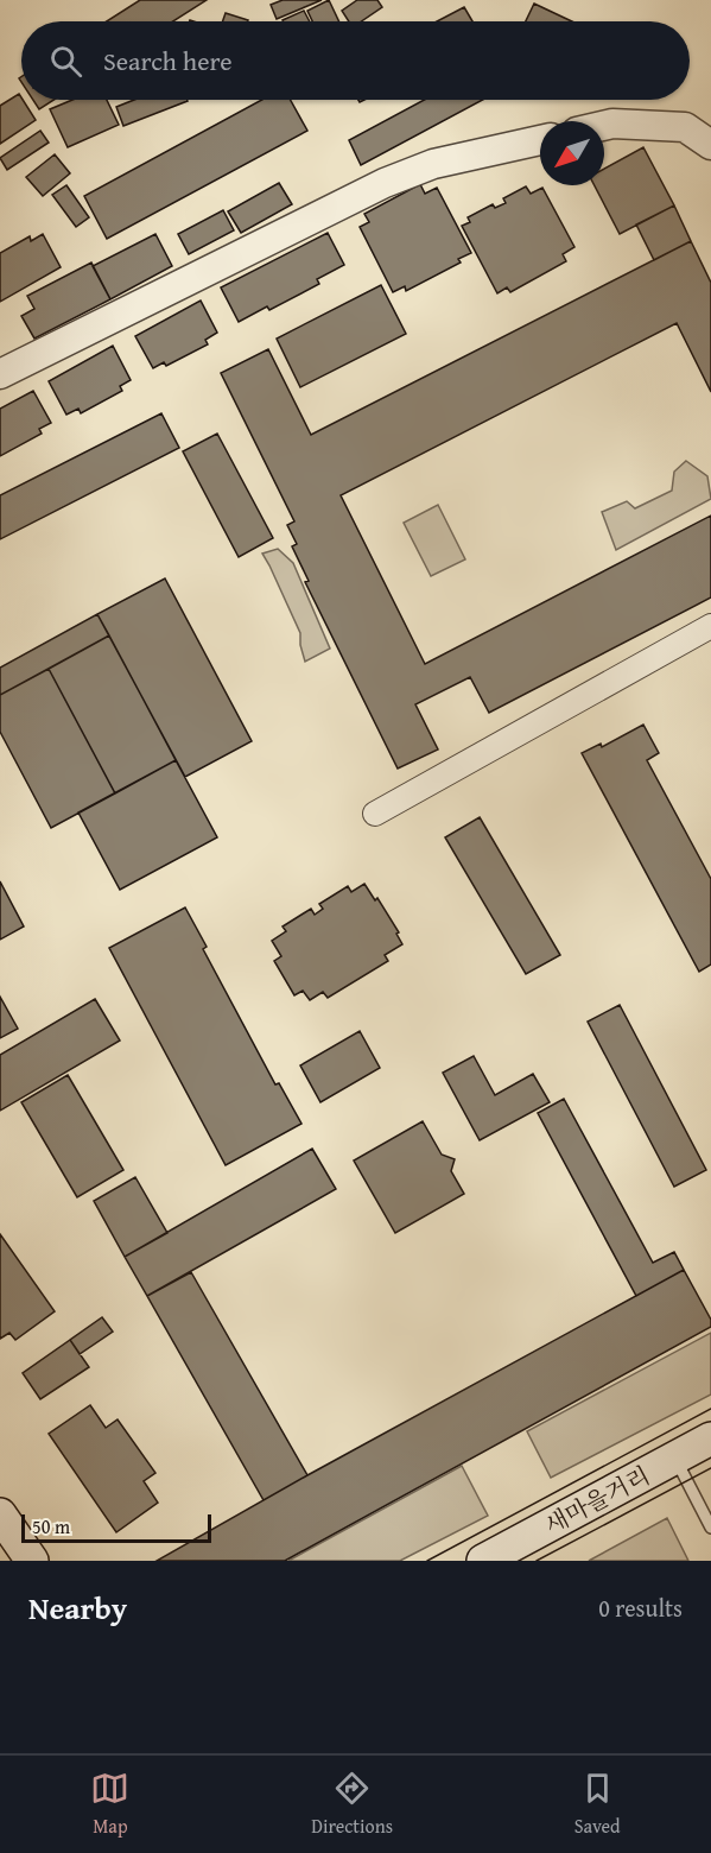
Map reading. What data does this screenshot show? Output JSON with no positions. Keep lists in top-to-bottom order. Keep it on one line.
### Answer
{"streets":{"main road":["새마을거리"]},"scale_bar":"50 m","north":"bottom left","page":{"search":"Search here","scale":"50 m","heading":["Nearby","0 results"],"nav":["Map","Directions","Saved"]}}
